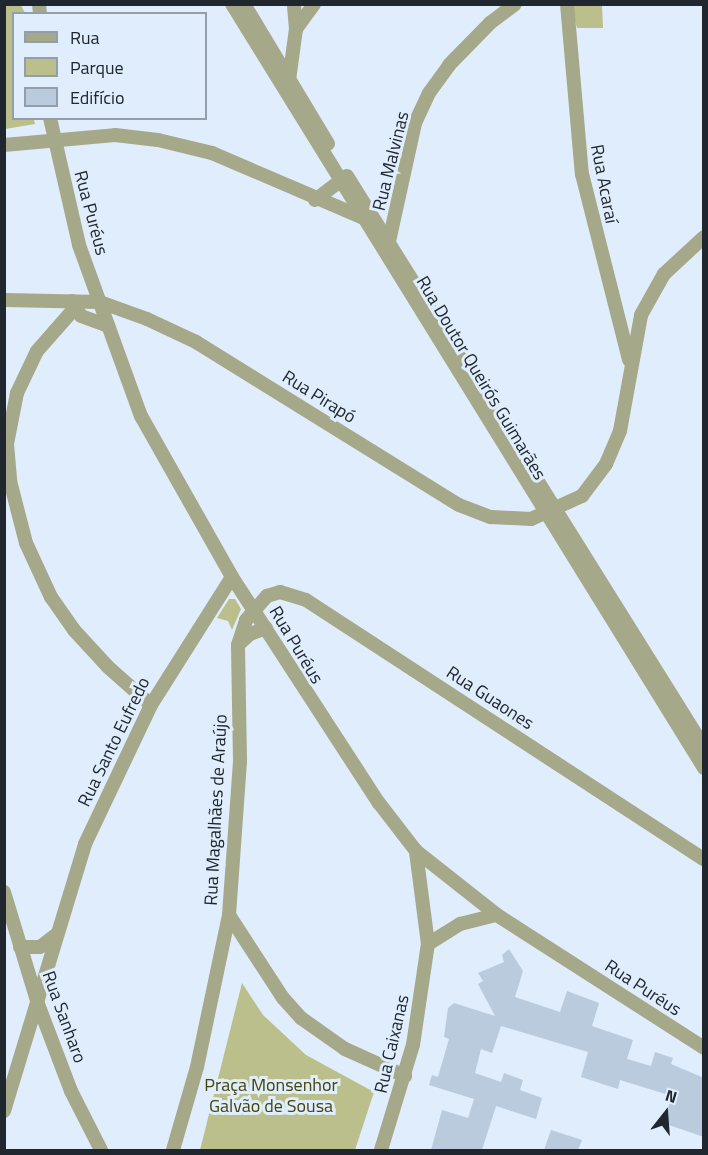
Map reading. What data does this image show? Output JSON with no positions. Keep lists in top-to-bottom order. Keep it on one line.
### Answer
{"streets":{"street":["Rua Malvinas","Rua Acaraí","Rua Puréus","Rua Doutor Queirós Guimarães","Rua Pirapó","Rua Guaones","Rua Santo Eufredo","Rua Magalhães de Araújo","Rua Sanharo","Rua Caixanas"]},"crossings":[["Rua Malvinas","Rua Doutor Queirós Guimarães"],["Rua Puréus","Rua Pirapó"],["Rua Puréus","Rua Guaones"],["Rua Puréus","Rua Santo Eufredo"],["Rua Puréus","Rua Magalhães de Araújo"],["Rua Puréus","Rua Caixanas"],["Rua Doutor Queirós Guimarães","Rua Pirapó"],["Rua Guaones","Rua Magalhães de Araújo"],["Rua Santo Eufredo","Rua Sanharo"]],"parks":["Praça Monsenhor Galvão de Sousa"],"legend":["Rua","Parque","Edifício"],"north":"top"}
